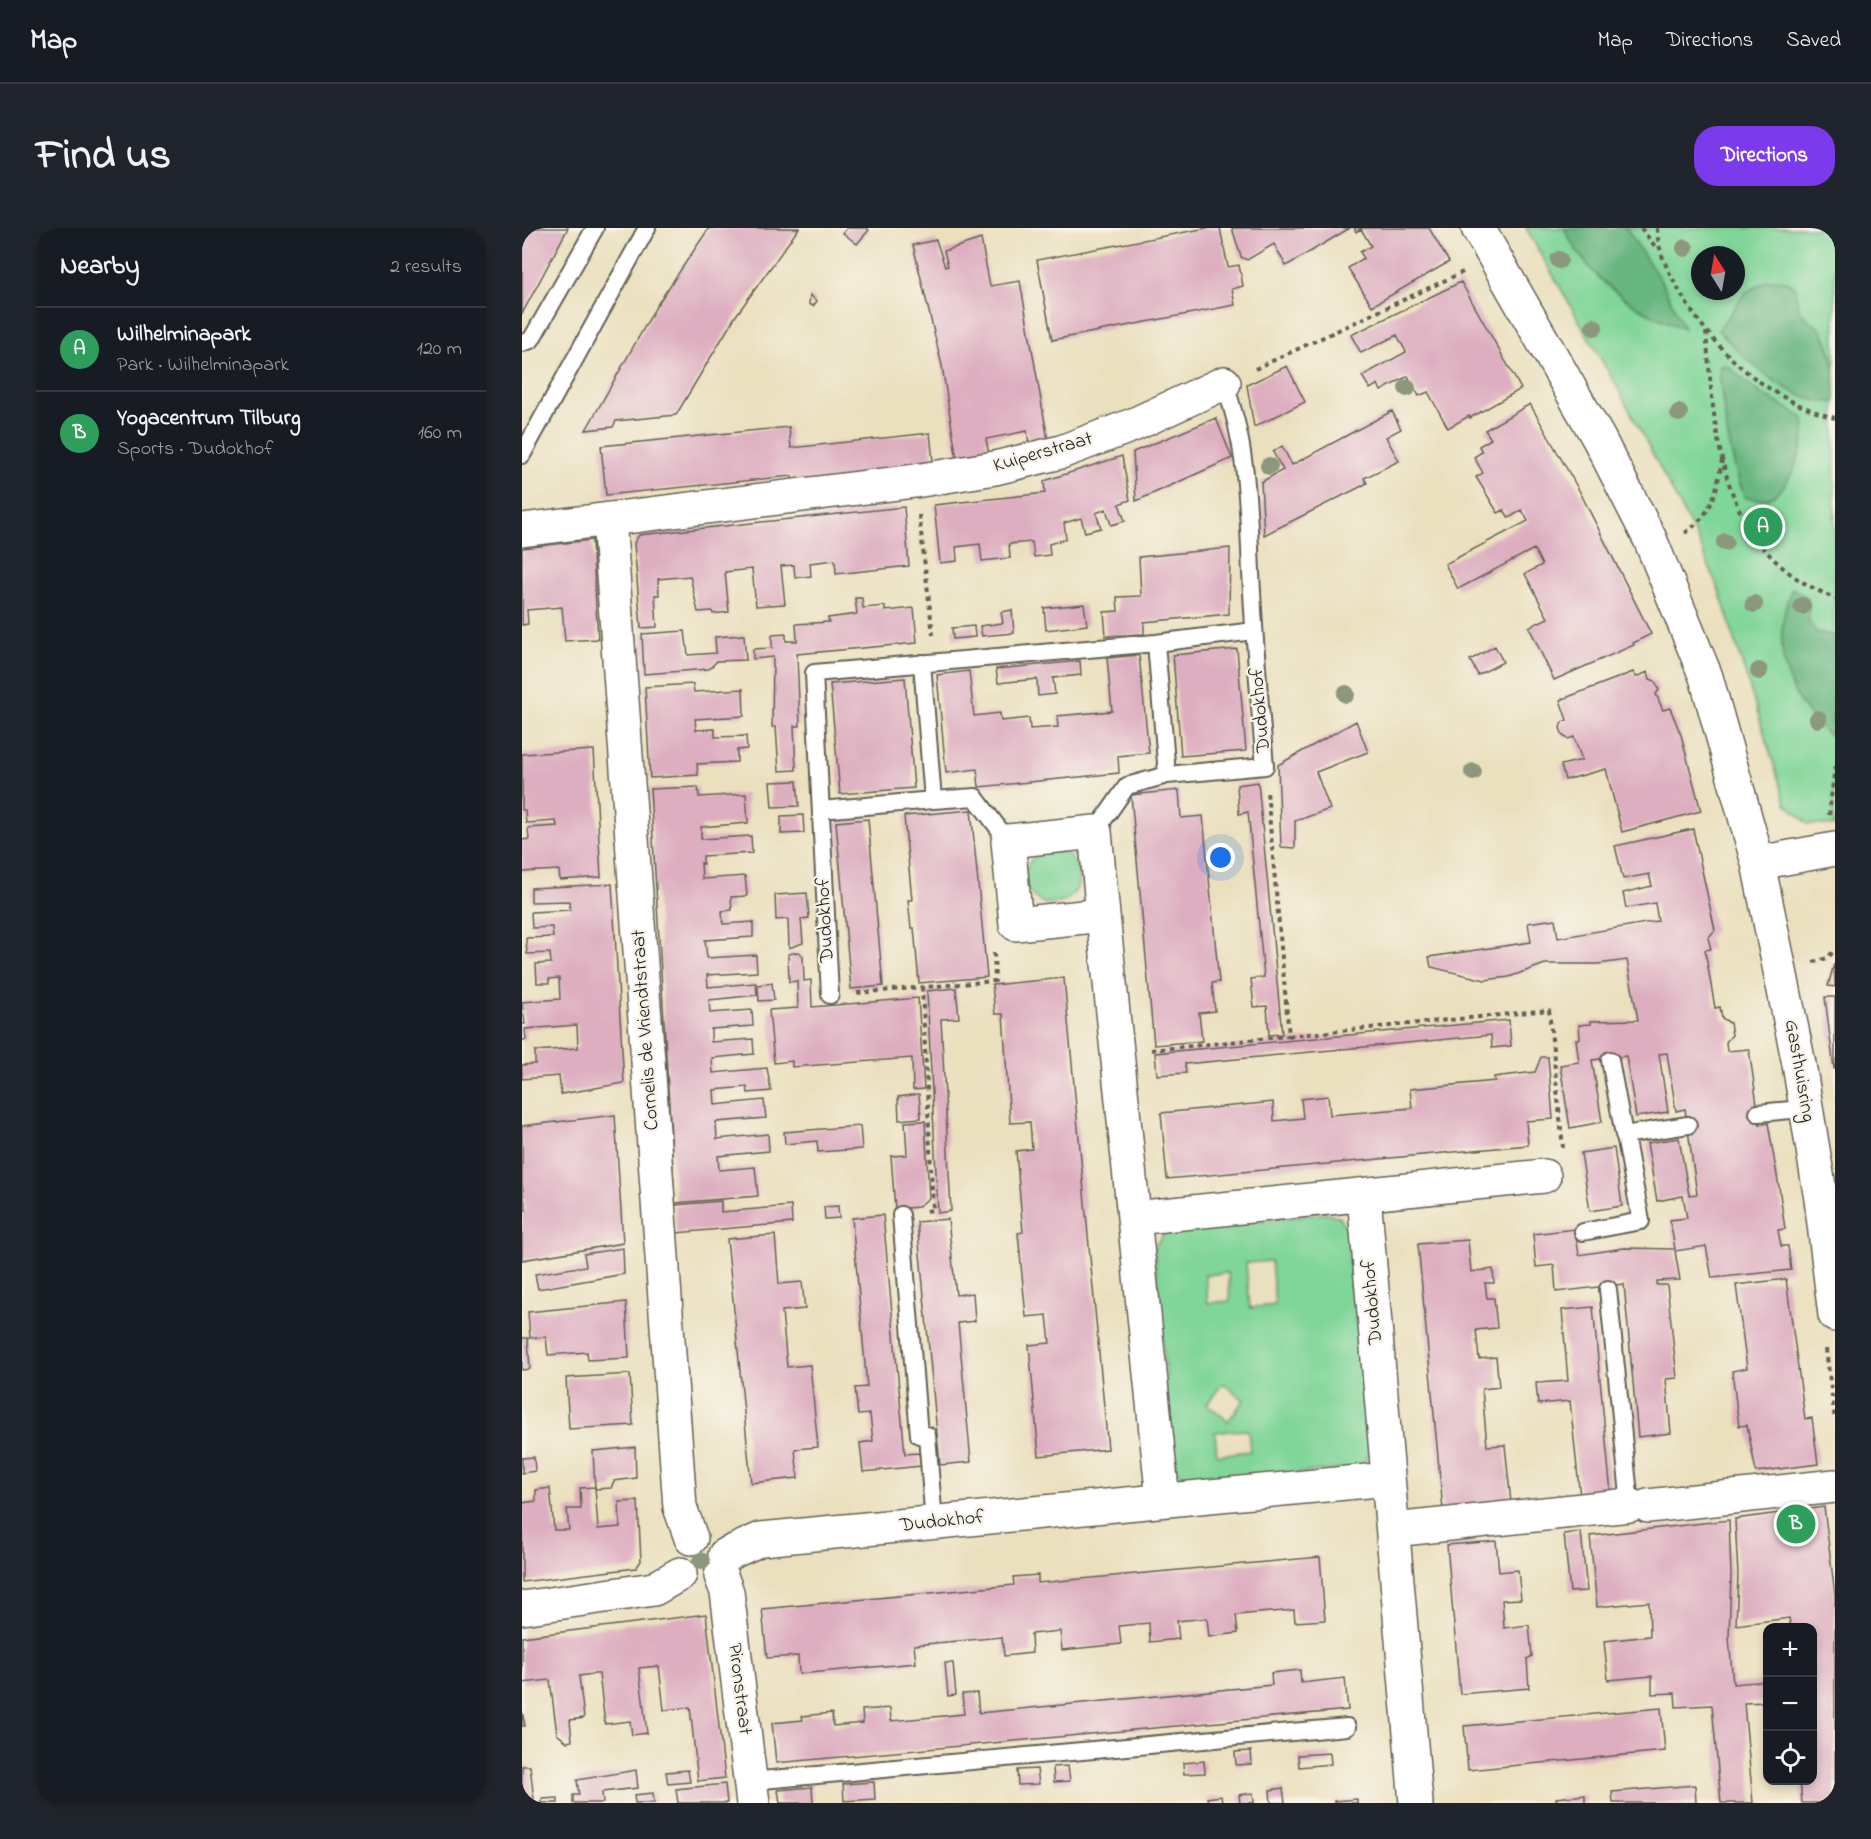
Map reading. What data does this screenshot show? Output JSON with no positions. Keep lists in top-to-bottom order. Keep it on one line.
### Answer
{"streets":{"street":["Kuiperstraat","Dudokhof","Cornelis de Vriendtstraat","Gasthuisring","Pironstraat"]},"crossings":[["Kuiperstraat","Cornelis de Vriendtstraat"],["Dudokhof","Cornelis de Vriendtstraat"],["Dudokhof","Pironstraat"],["Cornelis de Vriendtstraat","Pironstraat"]],"north":"top","page":{"header":"Map","nav":["Map","Directions","Saved"],"title":"Find us","buttons":"Directions","heading":["Nearby","2 results"],"list":[{"mark":"A","name":"Wilhelminapark","note":"Park · Wilhelminapark","value":"120 m"},{"mark":"B","name":"Yogacentrum Tilburg","note":"Sports · Dudokhof","value":"160 m"}],"pins":["A","B"],"map_buttons":["+","−"]}}
